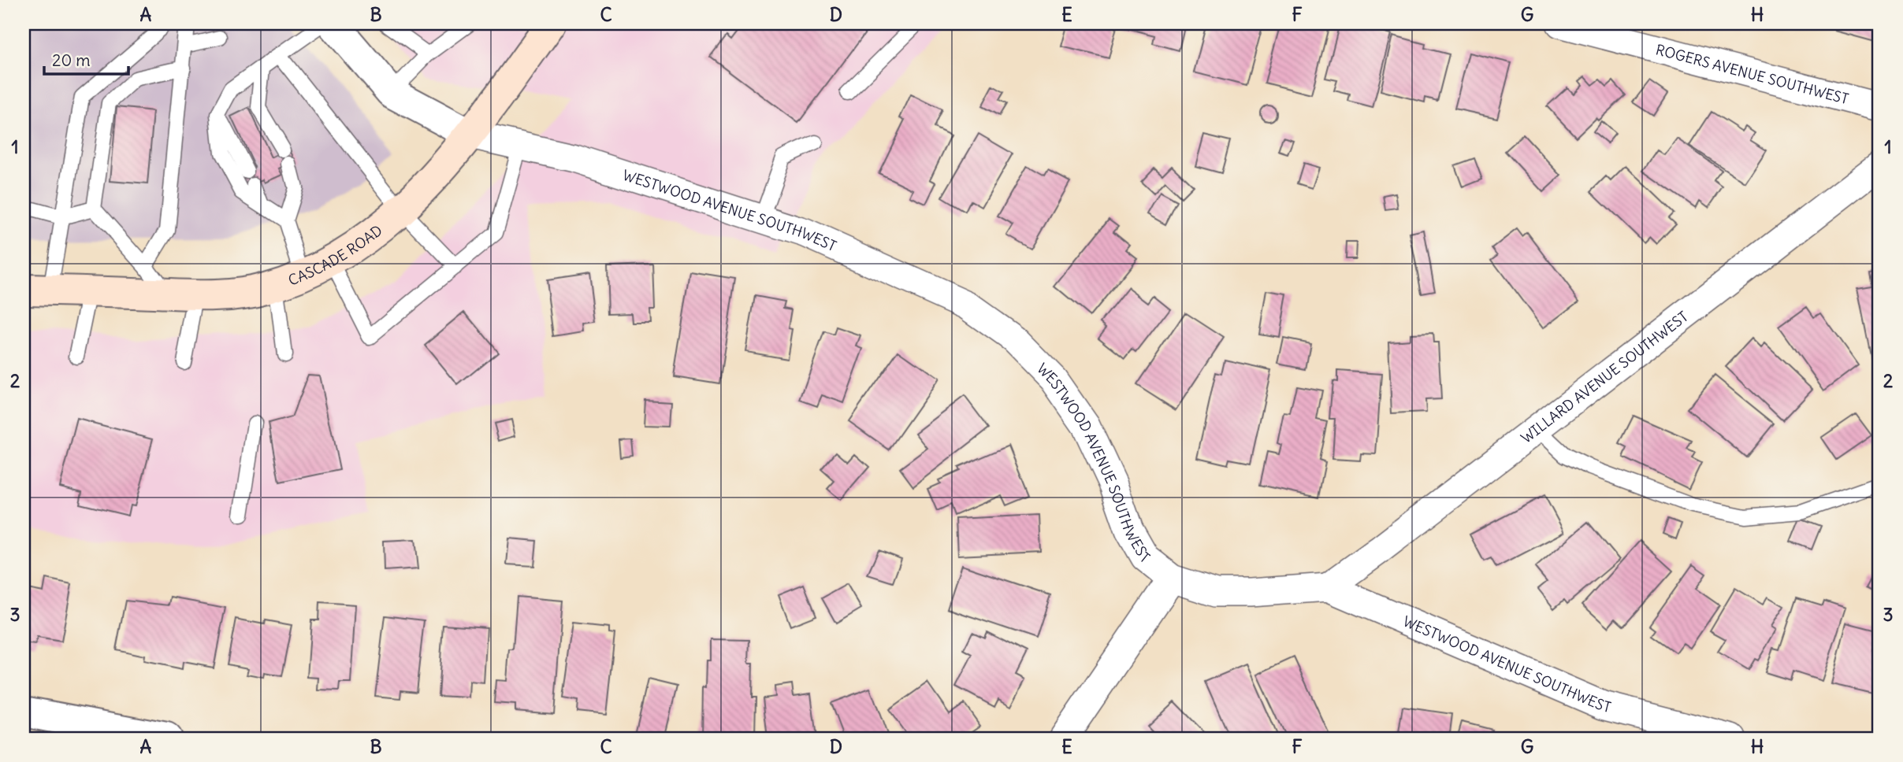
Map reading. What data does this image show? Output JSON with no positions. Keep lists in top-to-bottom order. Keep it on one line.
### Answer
{"streets":{"main road":["CASCADE ROAD"],"street":["ROGERS AVENUE SOUTHWEST","WESTWOOD AVENUE SOUTHWEST","WILLARD AVENUE SOUTHWEST"]},"crossings":[["WESTWOOD AVENUE SOUTHWEST","CASCADE ROAD"],["WESTWOOD AVENUE SOUTHWEST","WILLARD AVENUE SOUTHWEST"]],"scale_bar":"20 m","grid":{"columns":["A","B","C","D","E","F","G","H"],"rows":["1","2","3"]}}
